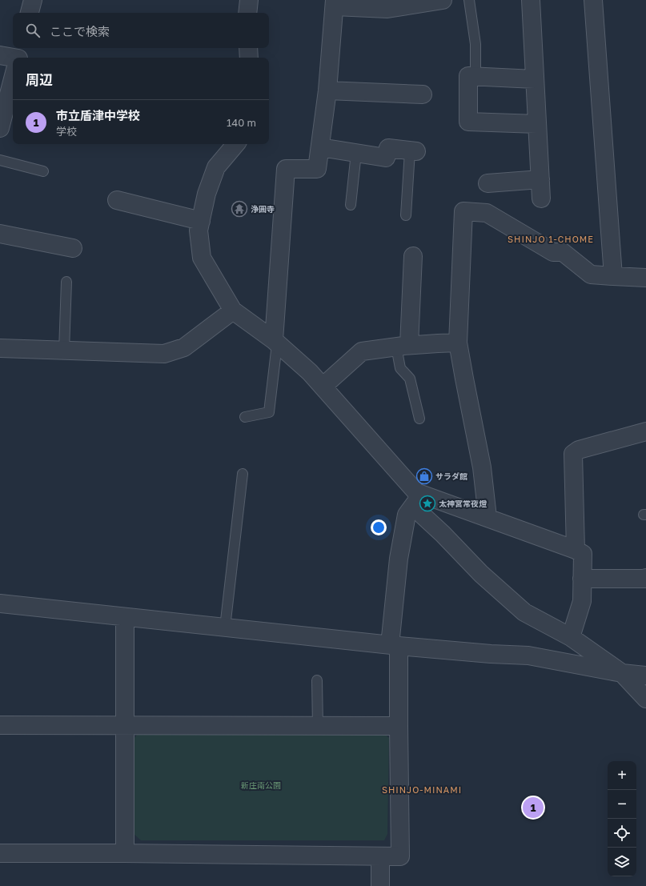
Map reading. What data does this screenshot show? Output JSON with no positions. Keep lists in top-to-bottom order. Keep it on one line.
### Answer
{"districts":["SHINJO 1-CHOME","SHINJO-MINAMI"],"parks":["新庄南公園"],"places":{"temple":["浄圓寺"],"shop":["サラダ館"],"place":["太神宮常夜燈"]},"page":{"search":"ここで検索","heading":"周辺","list":[{"mark":"1","name":"市立盾津中学校","note":"学校","value":"140 m"}],"map_buttons":["+","−"],"pins":"1"}}
